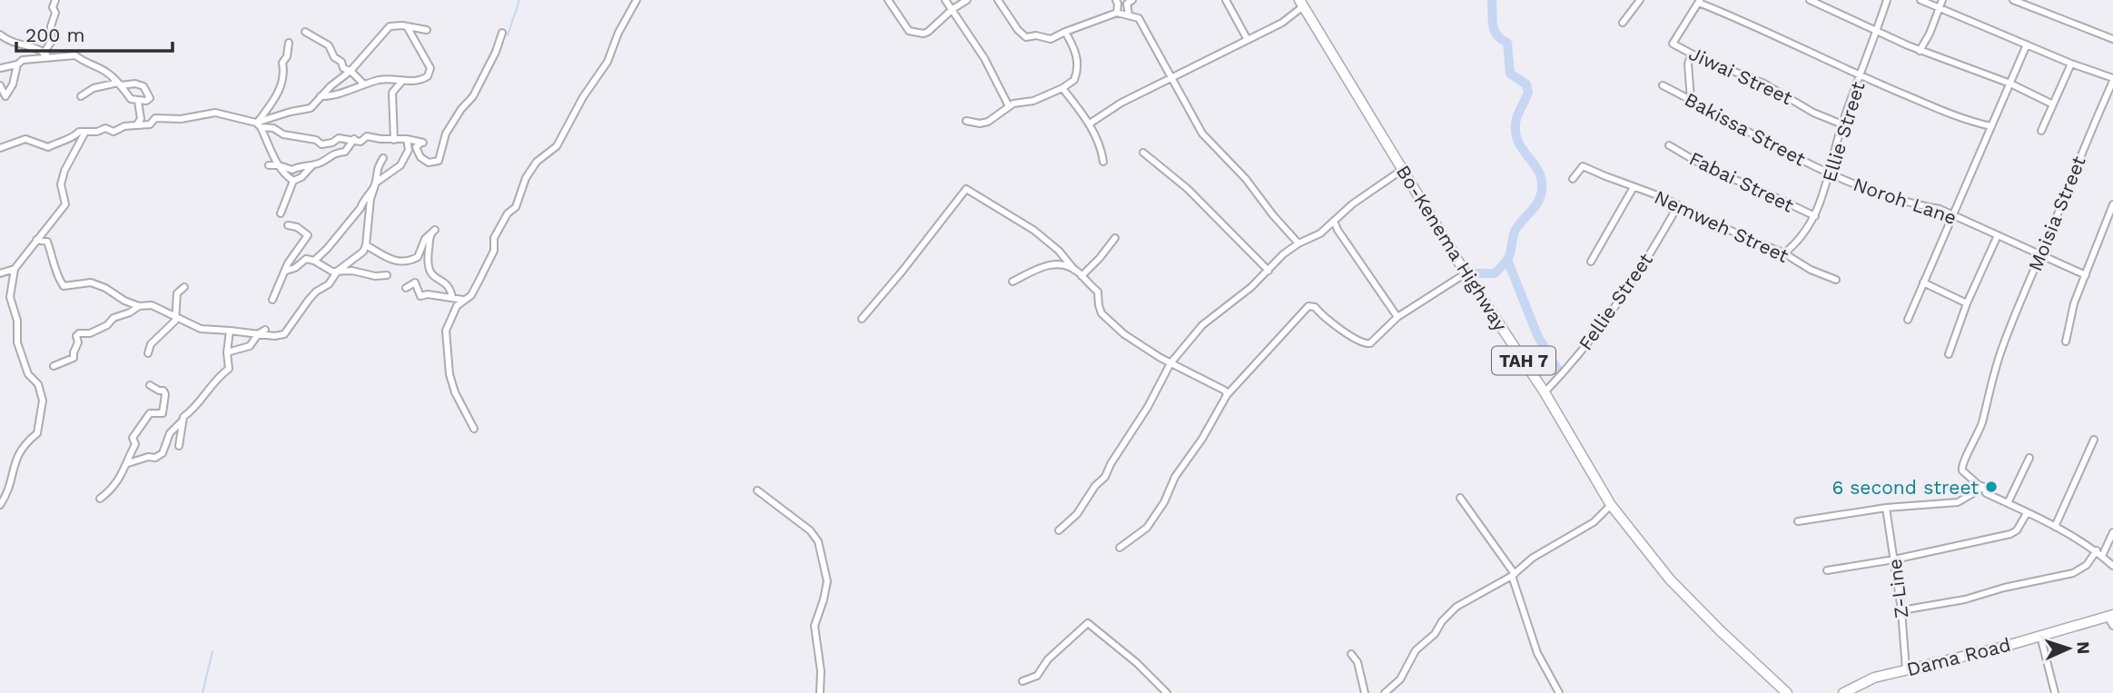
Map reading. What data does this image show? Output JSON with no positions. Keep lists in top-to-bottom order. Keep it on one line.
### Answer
{"streets":{"highway":["Bo-Kenema Highway","TAH 7","Dama Road"],"street":["Jiwai Street","Bakissa Street","Ellie Street","Fabai Street","Noroh Lane","Moisia Street","Nemweh Street","Fellie Street","Z-Line"]},"crossings":[["Jiwai Street","Ellie Street"],["Bakissa Street","Ellie Street"],["Bakissa Street","Noroh Lane"],["Ellie Street","Fabai Street"],["Ellie Street","Noroh Lane"],["Ellie Street","Nemweh Street"],["Noroh Lane","Moisia Street"],["Nemweh Street","Fellie Street"],["Bo-Kenema Highway","Fellie Street"],["Z-Line","Dama Road"]],"places":["6 second street"],"scale_bar":"200 m","north":"right"}
